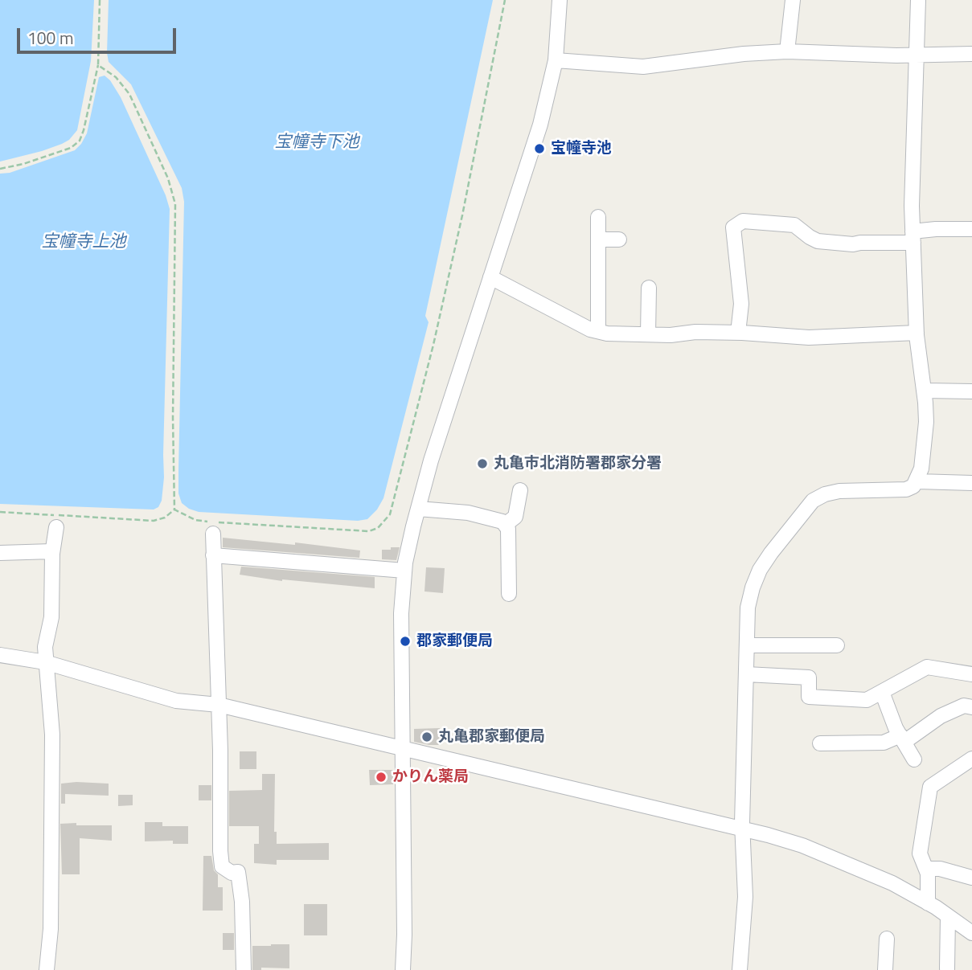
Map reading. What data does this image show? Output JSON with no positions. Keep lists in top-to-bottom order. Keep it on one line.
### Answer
{"water":["宝幢寺下池","宝幢寺上池"],"places":["宝幢寺池","丸亀市北消防署郡家分署","郡家郵便局","丸亀郡家郵便局","かりん薬局"],"scale_bar":"100 m"}
